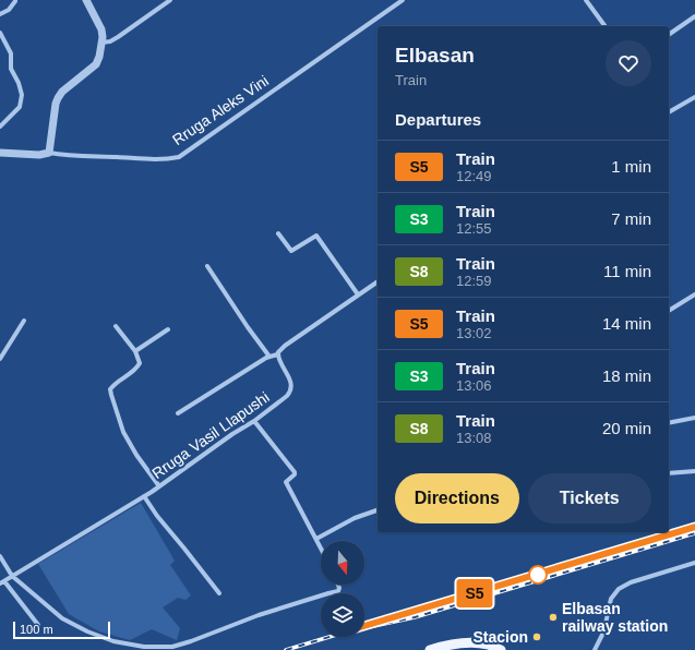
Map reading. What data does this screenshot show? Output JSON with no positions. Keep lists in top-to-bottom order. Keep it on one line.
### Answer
{"streets":{"street":["Rruga Aleks Vini","Rruga Vasil Llapushi"]},"places":["Elbasan railway station","Stacion"],"scale_bar":"100 m","north":"bottom","page":{"on_map":"S5","heading":[["Elbasan","Train"],"Departures"],"list":[{"mark":"S5","name":"Train","note":"12:49","value":"1 min"},{"mark":"S3","name":"Train","note":"12:55","value":"7 min"},{"mark":"S8","name":"Train","note":"12:59","value":"11 min"},{"mark":"S5","name":"Train","note":"13:02","value":"14 min"},{"mark":"S3","name":"Train","note":"13:06","value":"18 min"},{"mark":"S8","name":"Train","note":"13:08","value":"20 min"}],"buttons":["Directions","Tickets"],"scale":"100 m"}}
